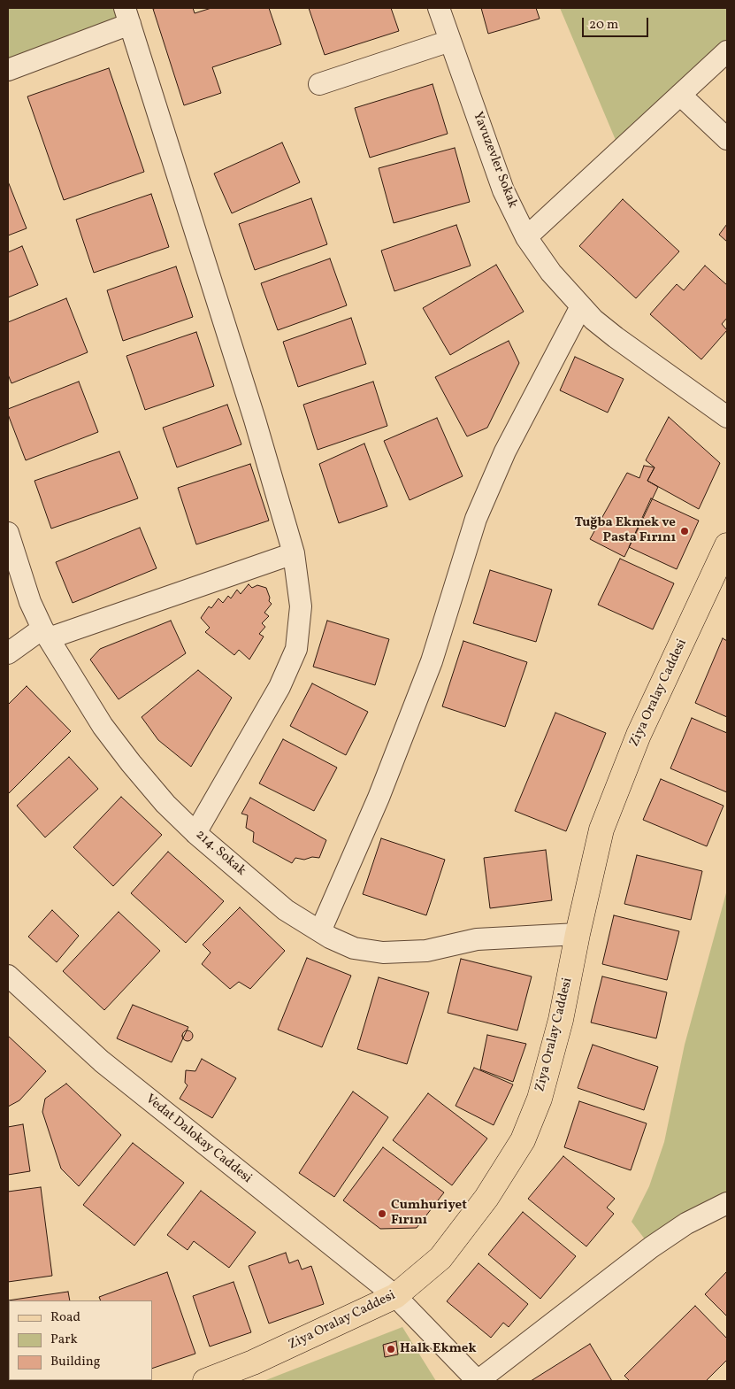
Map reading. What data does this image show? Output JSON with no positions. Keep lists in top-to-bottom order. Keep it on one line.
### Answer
{"streets":{"main road":["Ziya Oralay Caddesi"],"street":["Yavuzevler Sokak","214. Sokak","Vedat Dalokay Caddesi"]},"crossings":[["Ziya Oralay Caddesi","214. Sokak"],["Ziya Oralay Caddesi","Vedat Dalokay Caddesi"]],"places":["Tuğba Ekmek ve Pasta Fırını","Cumhuriyet Fırını","Halk Ekmek"],"legend":["Road","Park","Building"],"scale_bar":"20 m"}
